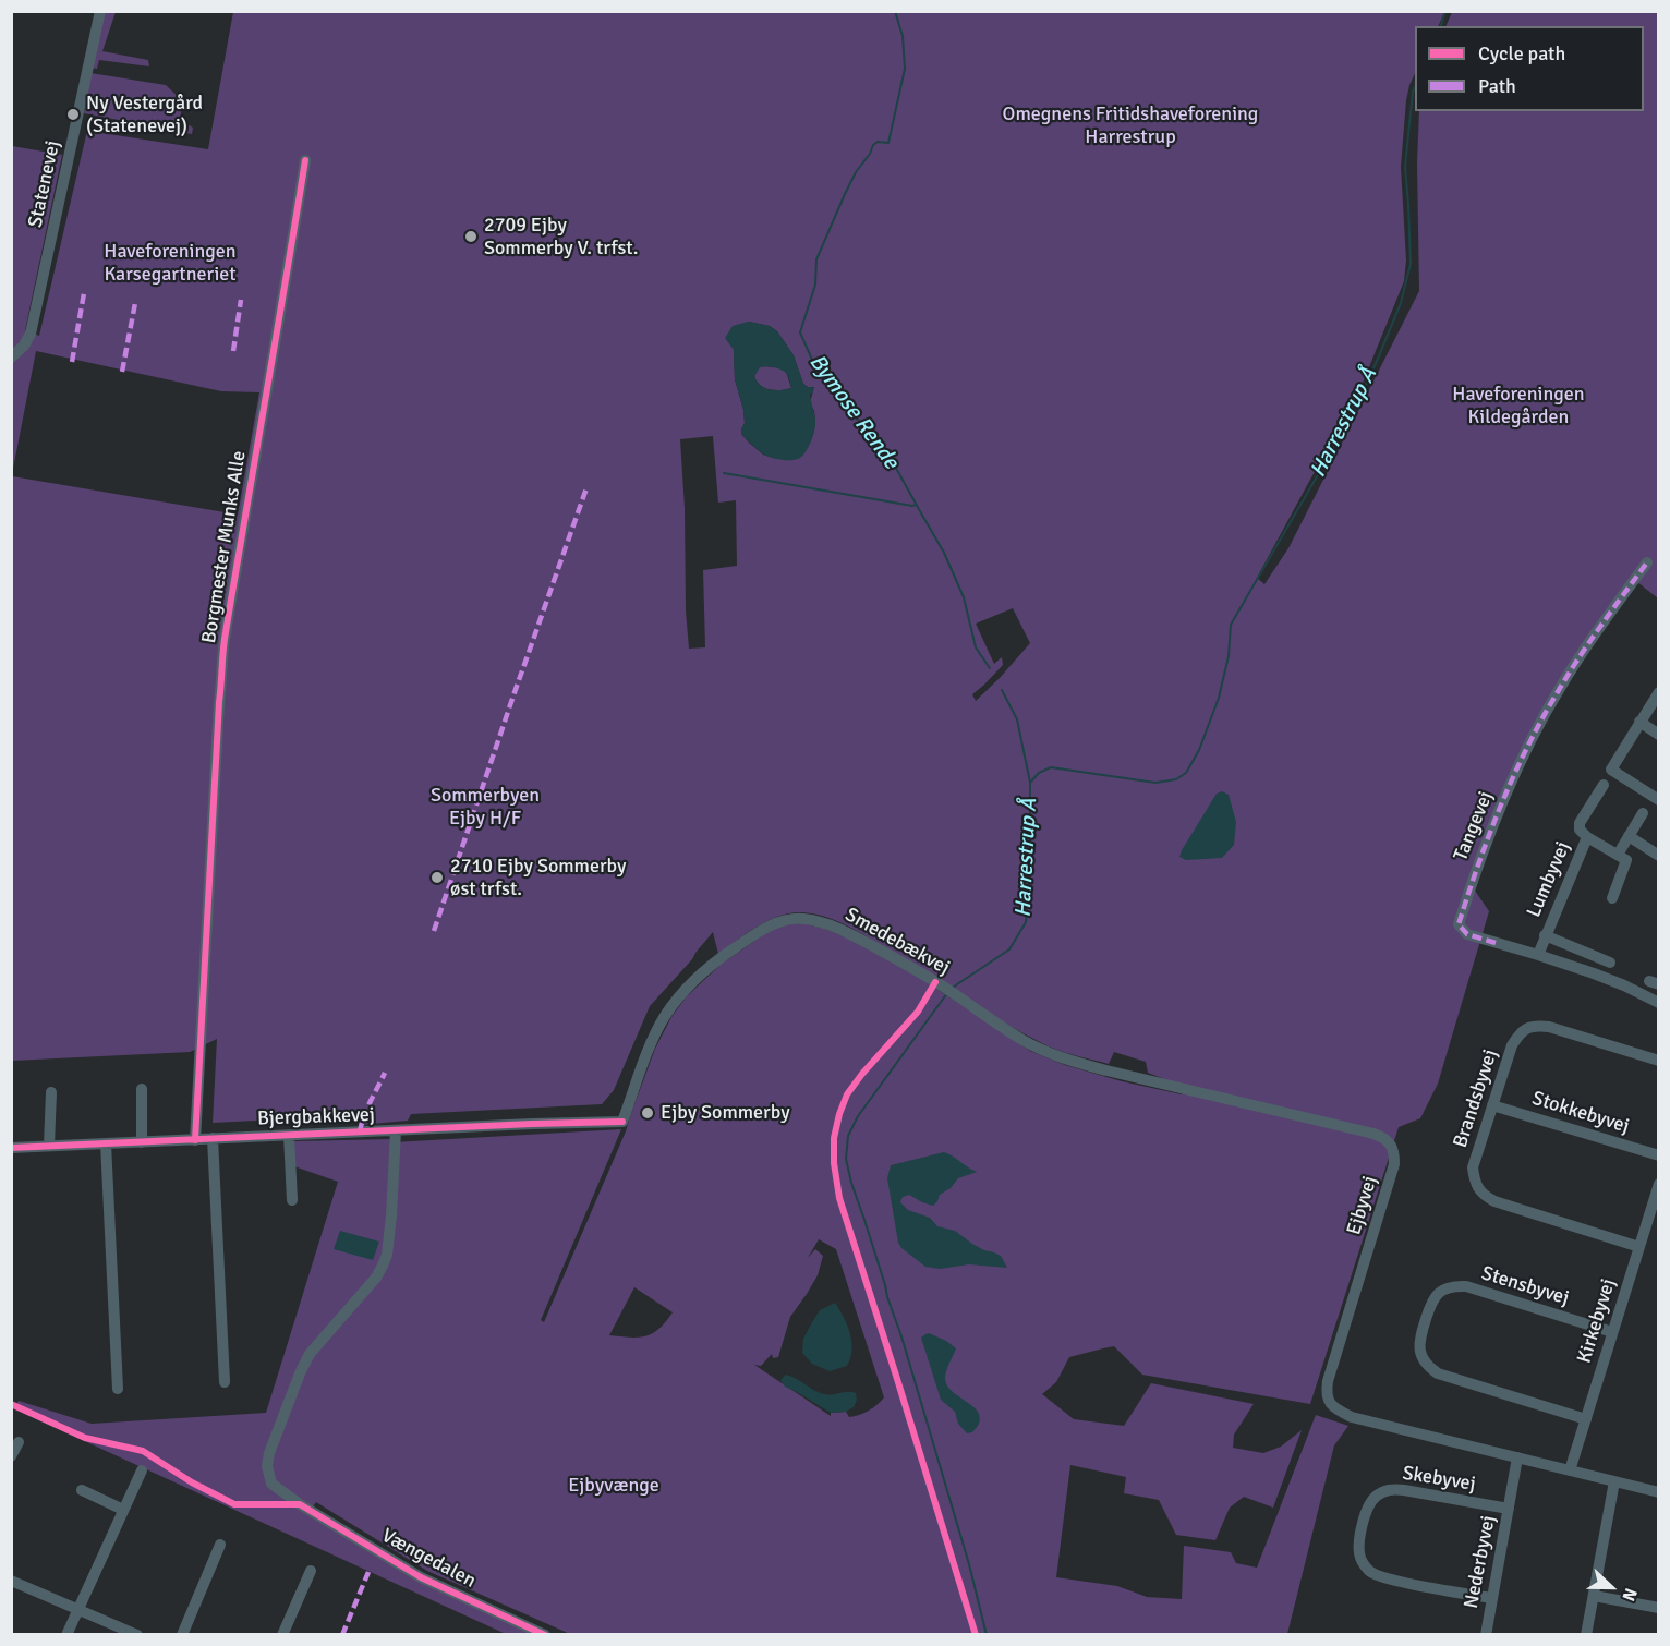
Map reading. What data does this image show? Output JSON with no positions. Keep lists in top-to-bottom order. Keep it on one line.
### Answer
{"streets":{"street":["Statenevej","Borgmester Munks Alle","Tangevej","Lumbyvej","Smedebækvej","Brandsbyvej","Stokkebyvej","Bjergbakkevej","Ejbyvej","Stensbyvej","Kirkebyvej","Skebyvej","Vængedalen","Nederbyvej"]},"crossings":[["Borgmester Munks Alle","Bjergbakkevej"],["Tangevej","Lumbyvej"],["Smedebækvej","Bjergbakkevej"],["Smedebækvej","Ejbyvej"],["Brandsbyvej","Stokkebyvej"],["Brandsbyvej","Kirkebyvej"],["Bjergbakkevej","Vængedalen"],["Ejbyvej","Kirkebyvej"],["Ejbyvej","Nederbyvej"],["Stensbyvej","Kirkebyvej"],["Skebyvej","Nederbyvej"]],"water":["Bymose Rende","Harrestrup Å"],"parks":["Omegnens Fritidshaveforening Harrestrup","Haveforeningen Karsegartneriet","Haveforeningen Kildegården","Sommerbyen Ejby H/F","Ejbyvænge"],"places":["Ny Vestergård (Statenevej)","2709 Ejby Sommerby V. trfst.","2710 Ejby Sommerby øst trfst.","Ejby Sommerby"],"legend":["Cycle path","Path"],"north":"right"}
